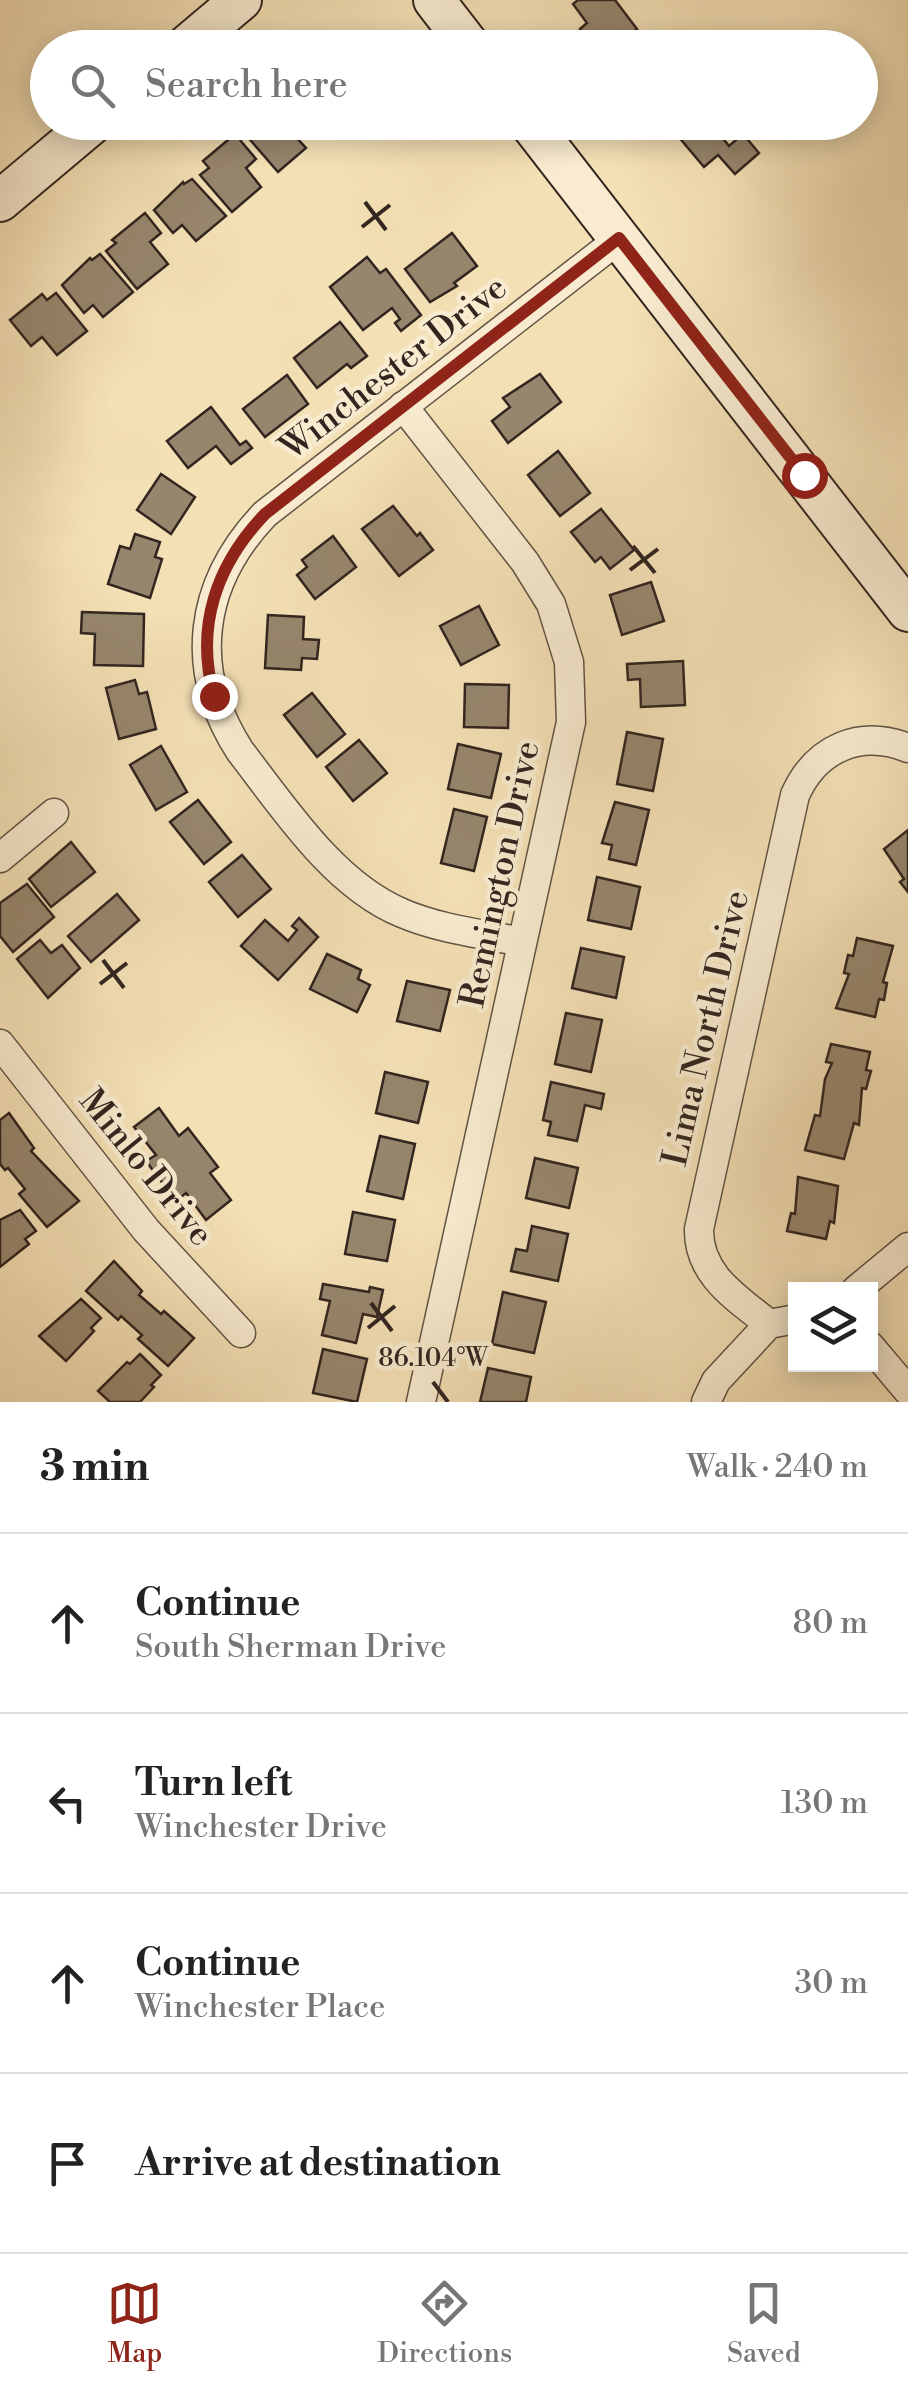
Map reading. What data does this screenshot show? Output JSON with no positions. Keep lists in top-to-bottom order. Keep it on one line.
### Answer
{"streets":{"street":["Winchester Drive","Remington Drive","Lima North Drive","Minlo Drive"]},"crossings":[["Winchester Drive","Remington Drive"]],"page":{"search":"Search here","heading":["3 min","Walk · 240 m"],"list":[["Continue","South Sherman Drive","80 m"],["Turn left","Winchester Drive","130 m"],["Continue","Winchester Place","30 m"],"Arrive at destination"],"nav":["Map","Directions","Saved"]},"coordinates":["86.104°W"]}
